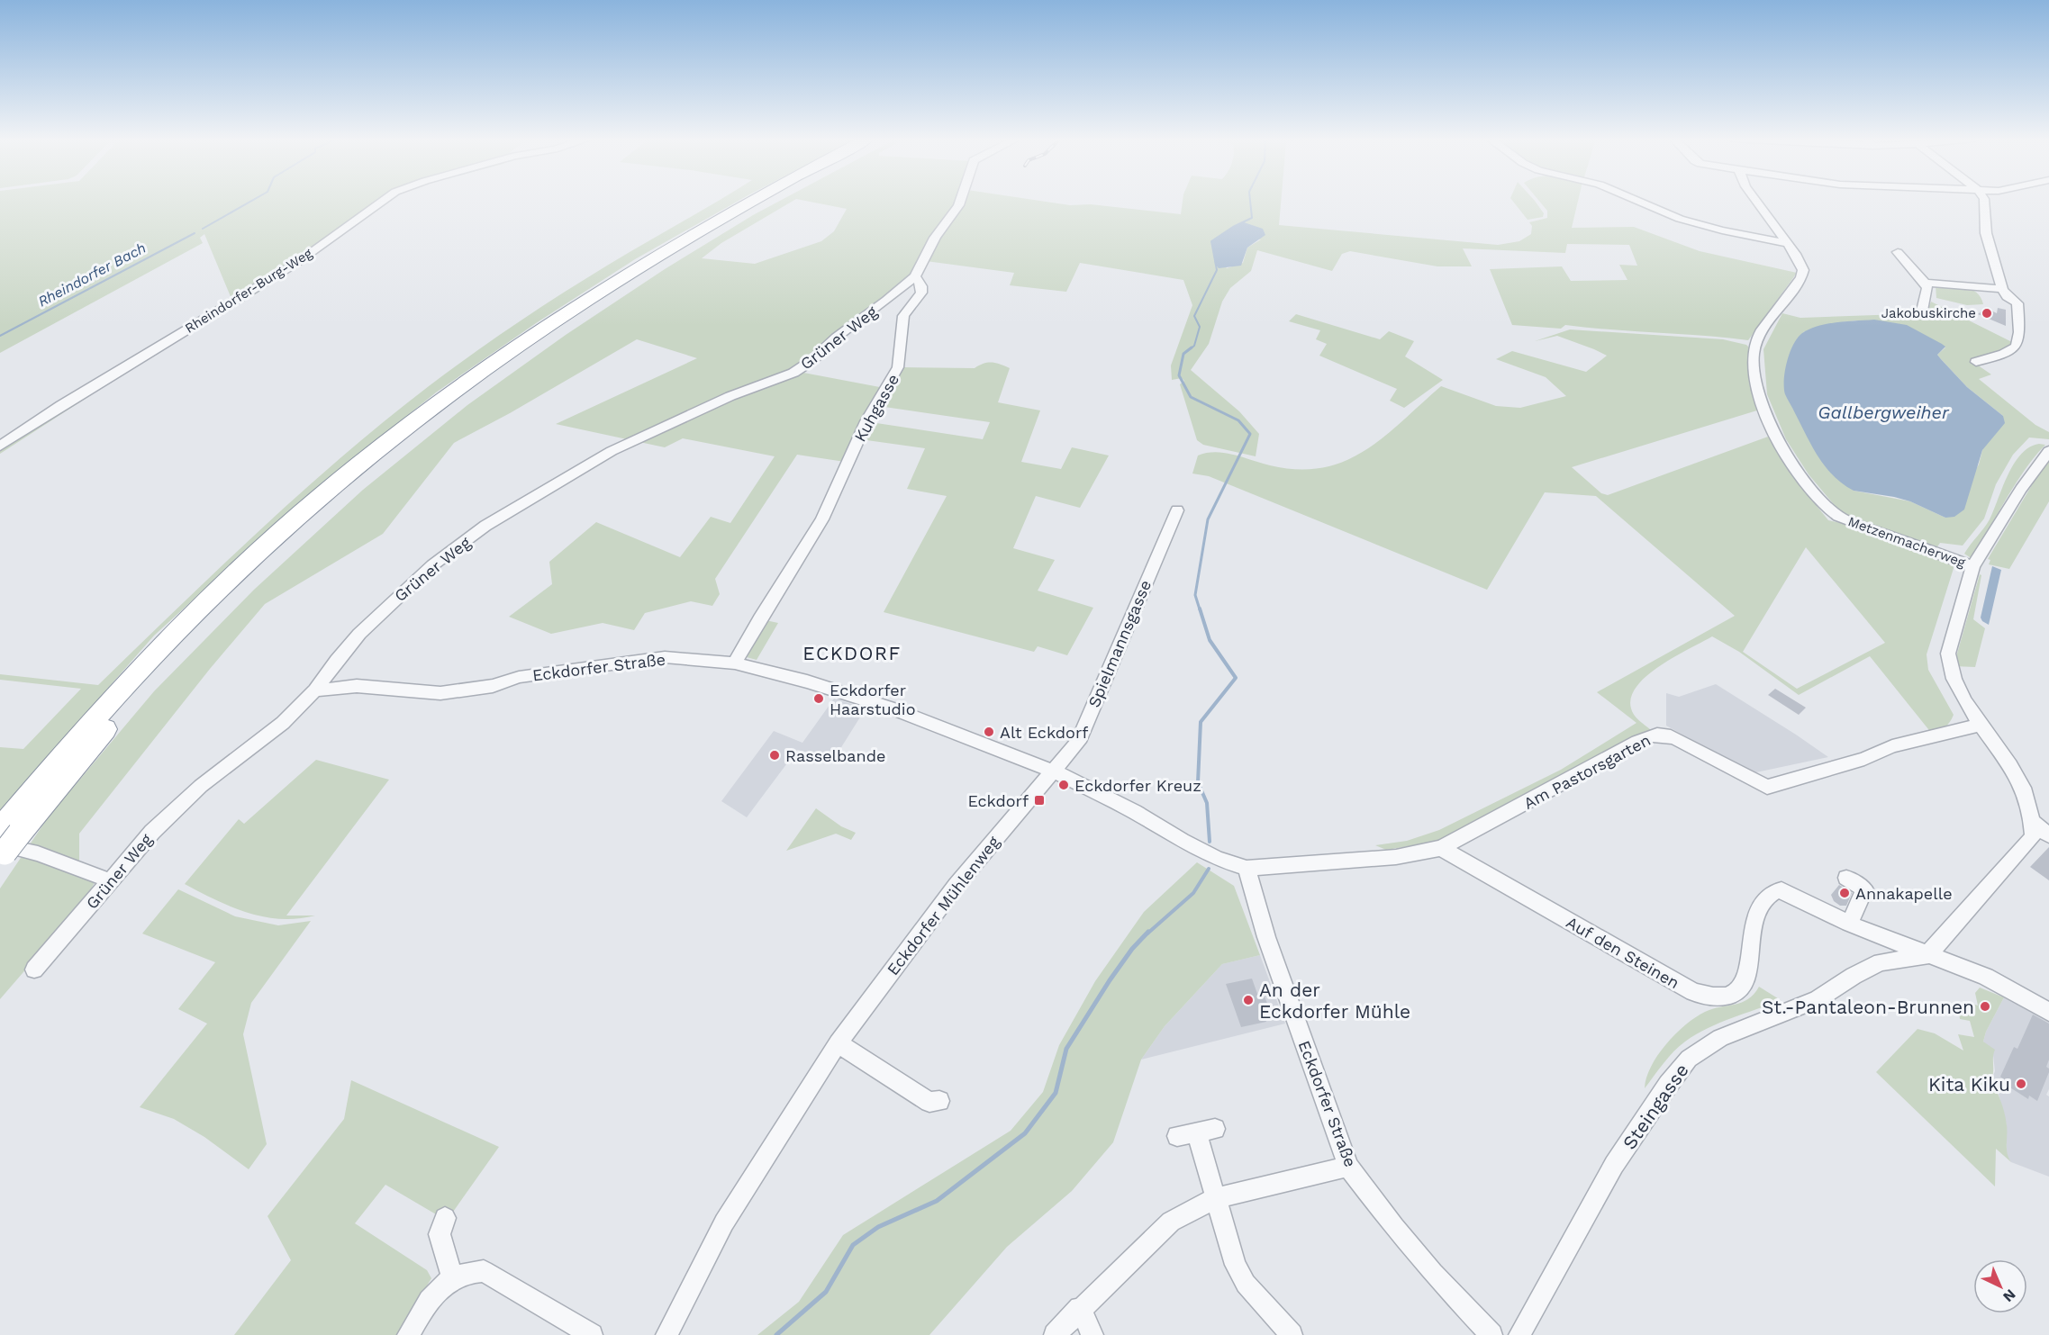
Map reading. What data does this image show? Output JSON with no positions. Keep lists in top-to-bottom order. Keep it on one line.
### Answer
{"streets":{"street":["Rheindorfer-Burg-Weg","Grüner Weg","Kuhgasse","Metzenmacherweg","Spielmannsgasse","Eckdorfer Straße","Am Pastorsgarten","Eckdorfer Mühlenweg","Auf den Steinen","Steingasse"]},"crossings":[["Grüner Weg","Kuhgasse"],["Grüner Weg","Eckdorfer Straße"],["Kuhgasse","Eckdorfer Straße"],["Spielmannsgasse","Eckdorfer Straße"],["Spielmannsgasse","Eckdorfer Mühlenweg"],["Eckdorfer Straße","Eckdorfer Mühlenweg"],["Am Pastorsgarten","Auf den Steinen"],["Auf den Steinen","Steingasse"]],"districts":["ECKDORF"],"water":["Rheindorfer Bach","Gallbergweiher"],"places":{"other":["Jakobuskirche","Eckdorfer Haarstudio","Alt Eckdorf","Rasselbande","Eckdorfer Kreuz","Annakapelle","An der Eckdorfer Mühle","St.-Pantaleon-Brunnen","Kita Kiku"],"transit":["Eckdorf"]},"north":"bottom right"}
